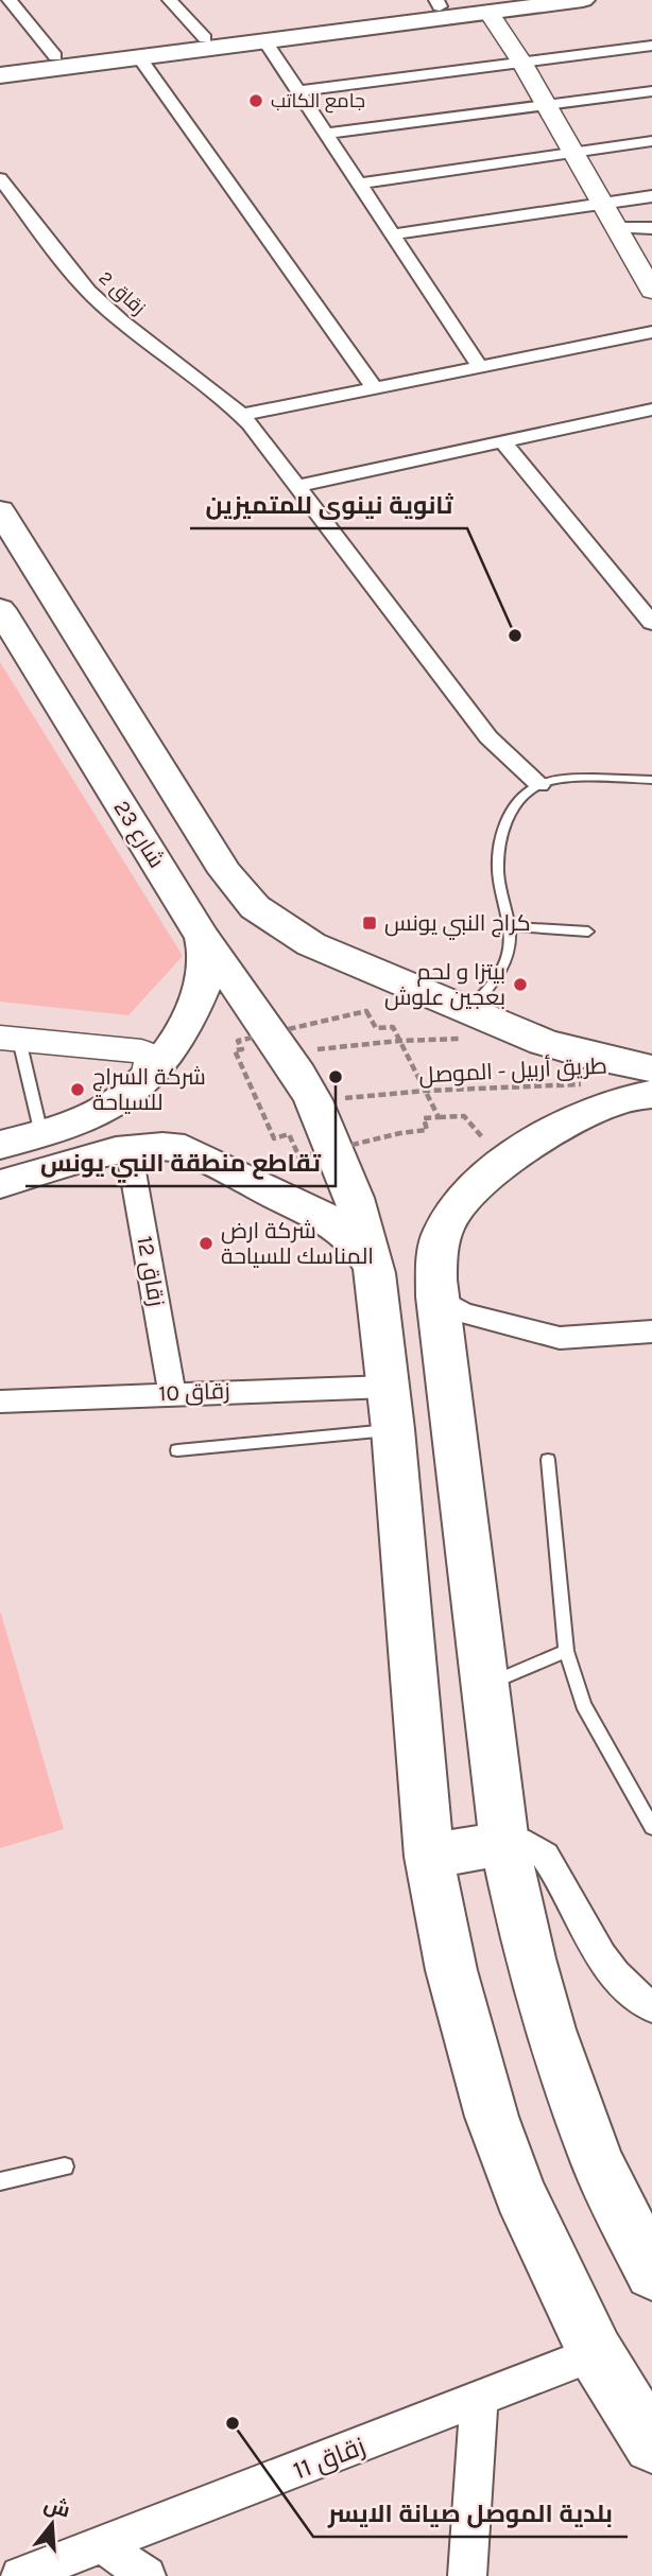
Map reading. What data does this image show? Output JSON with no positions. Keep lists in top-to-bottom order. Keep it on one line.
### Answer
{"streets":{"main road":["شارع 23"],"street":["زقاق 2","زقاق 12","زقاق 10","زقاق 11"],"path":["طريق أربيل - الموصل"]},"crossings":[["زقاق 12","زقاق 10"]],"places":{"other":["جامع الكاتب","ثانوية نينوى للمتميزين","بيتزا و لحم بعجين علوش","تقاطع منطقة النبي يونس","شركة السراج للسياحة","شركة ارض المناسك للسياحة","بلدية الموصل صيانة الايسر"],"transit":["كراج النبي يونس"]},"north":"top"}
